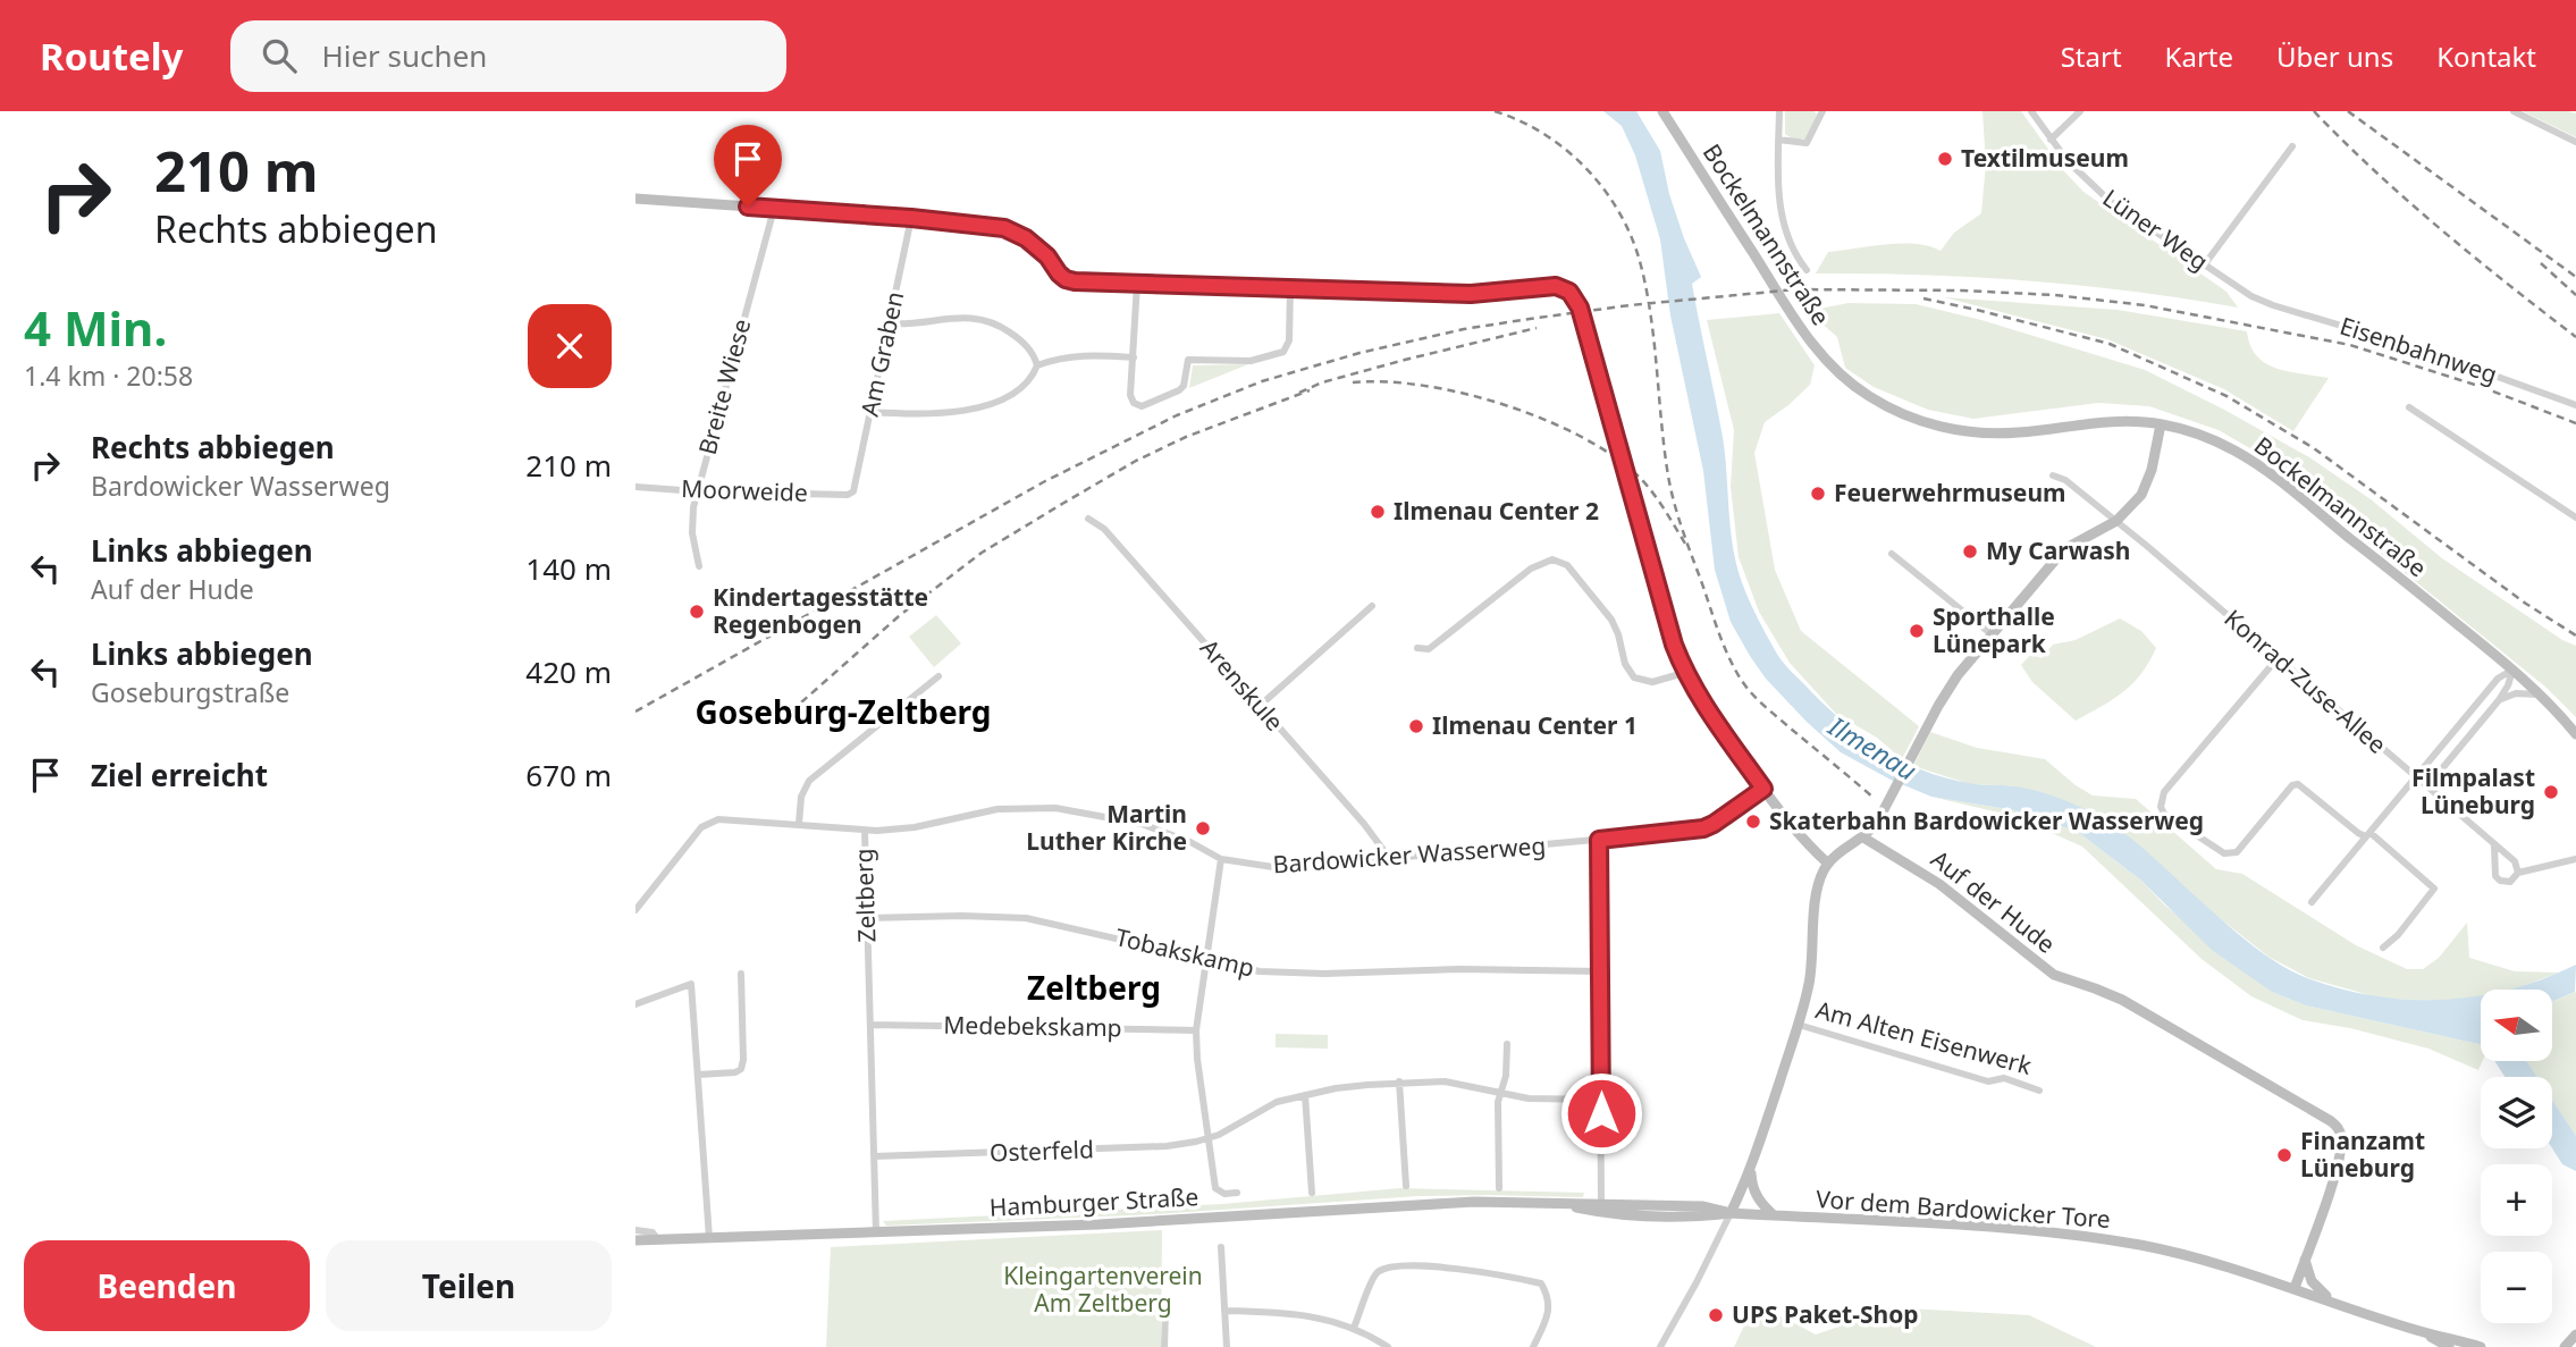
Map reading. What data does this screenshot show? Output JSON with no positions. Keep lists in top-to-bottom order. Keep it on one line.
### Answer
{"streets":{"main road":["Bockelmannstraße","Auf der Hude","Am Alten Eisenwerk","Hamburger Straße","Vor dem Bardowicker Tore"],"street":["Lüner Weg","Eisenbahnweg","Am Graben","Breite Wiese","Moorweide","Konrad-Zuse-Allee","Arenskule","Bardowicker Wasserweg","Zeltberg","Tobakskamp","Medebekskamp","Osterfeld"]},"crossings":[["Lüner Weg","Eisenbahnweg"],["Am Graben","Moorweide"],["Breite Wiese","Moorweide"],["Arenskule","Bardowicker Wasserweg"],["Bardowicker Wasserweg","Zeltberg"],["Zeltberg","Tobakskamp"],["Zeltberg","Medebekskamp"],["Zeltberg","Osterfeld"],["Zeltberg","Hamburger Straße"],["Auf der Hude","Vor dem Bardowicker Tore"],["Am Alten Eisenwerk","Vor dem Bardowicker Tore"],["Hamburger Straße","Vor dem Bardowicker Tore"]],"districts":["Goseburg-Zeltberg","Zeltberg"],"water":["Ilmenau"],"parks":["Kleingartenverein Am Zeltberg"],"places":["Textilmuseum","Feuerwehrmuseum","Ilmenau Center 2","My Carwash","Kindertagesstätte Regenbogen","Sporthalle Lünepark","Ilmenau Center 1","Filmpalast Lüneburg","Skaterbahn Bardowicker Wasserweg","Martin Luther Kirche","Finanzamt Lüneburg","UPS Paket-Shop"],"north":"left","page":{"header":"Routely","search":"Hier suchen","nav":["Start","Karte","Über uns","Kontakt"],"turn":["210 m","Rechts abbiegen"],"heading":["4 Min.","1.4 km · 20:58"],"list":[{"name":"Rechts abbiegen","note":"Bardowicker Wasserweg","value":"210 m"},{"name":"Links abbiegen","note":"Auf der Hude","value":"140 m"},{"name":"Links abbiegen","note":"Goseburgstraße","value":"420 m"},{"name":"Ziel erreicht","value":"670 m"}],"map_buttons":["+","−"],"buttons":["Beenden","Teilen"]}}
